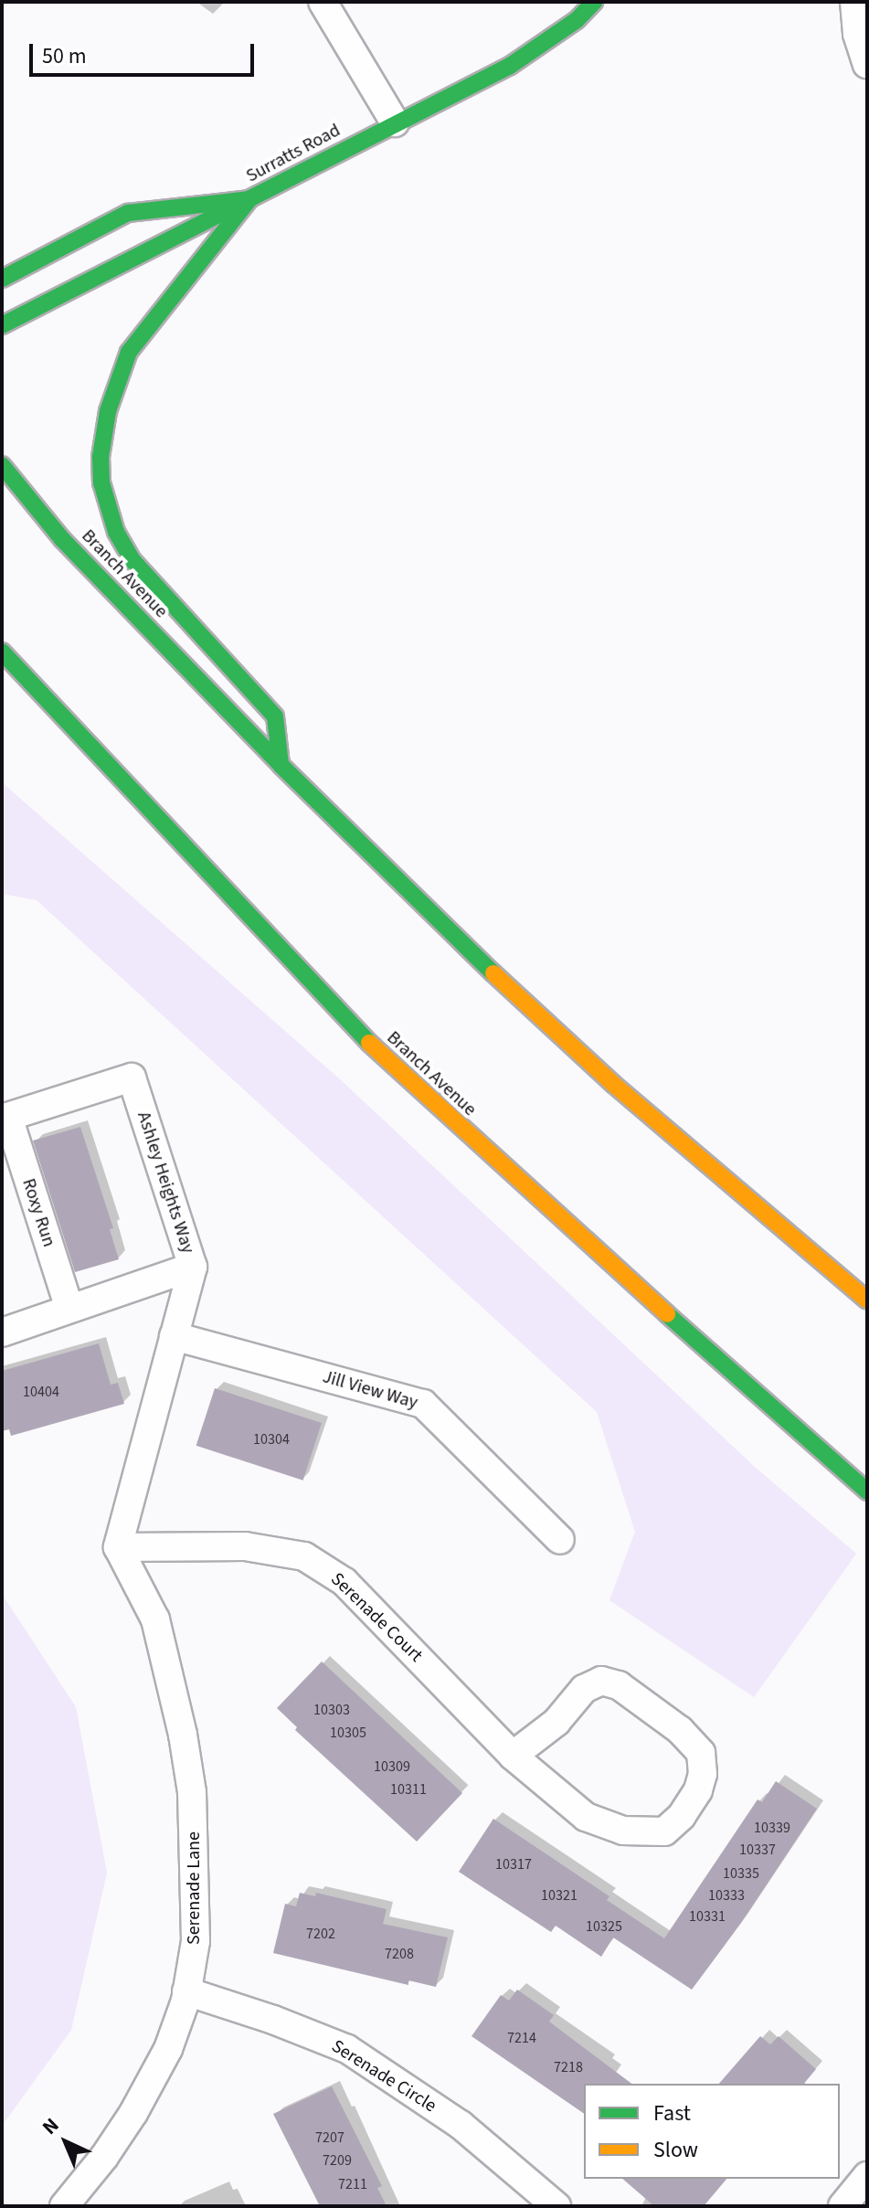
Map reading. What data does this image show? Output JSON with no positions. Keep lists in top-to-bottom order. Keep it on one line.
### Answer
{"streets":{"main road":["Surratts Road","Branch Avenue"],"street":["Ashley Heights Way","Roxy Run","Jill View Way","Serenade Court","Serenade Lane","Serenade Circle"]},"crossings":[["Ashley Heights Way","Roxy Run"],["Ashley Heights Way","Jill View Way"],["Ashley Heights Way","Serenade Court"],["Ashley Heights Way","Serenade Lane"],["Serenade Court","Serenade Lane"],["Serenade Lane","Serenade Circle"]],"house_numbers":["10404","10304","10303","10305","10309","10311","10339","10337","10317","10335","10321","10333","10331","10325","7202","7208","7214","7218","7207","7209","7211"],"legend":["Fast","Slow"],"scale_bar":"50 m","north":"top left"}
